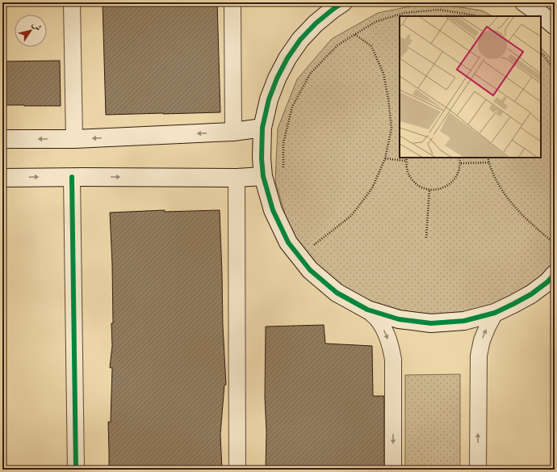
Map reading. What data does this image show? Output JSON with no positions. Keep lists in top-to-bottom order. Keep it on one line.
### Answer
{"north":"top right"}
